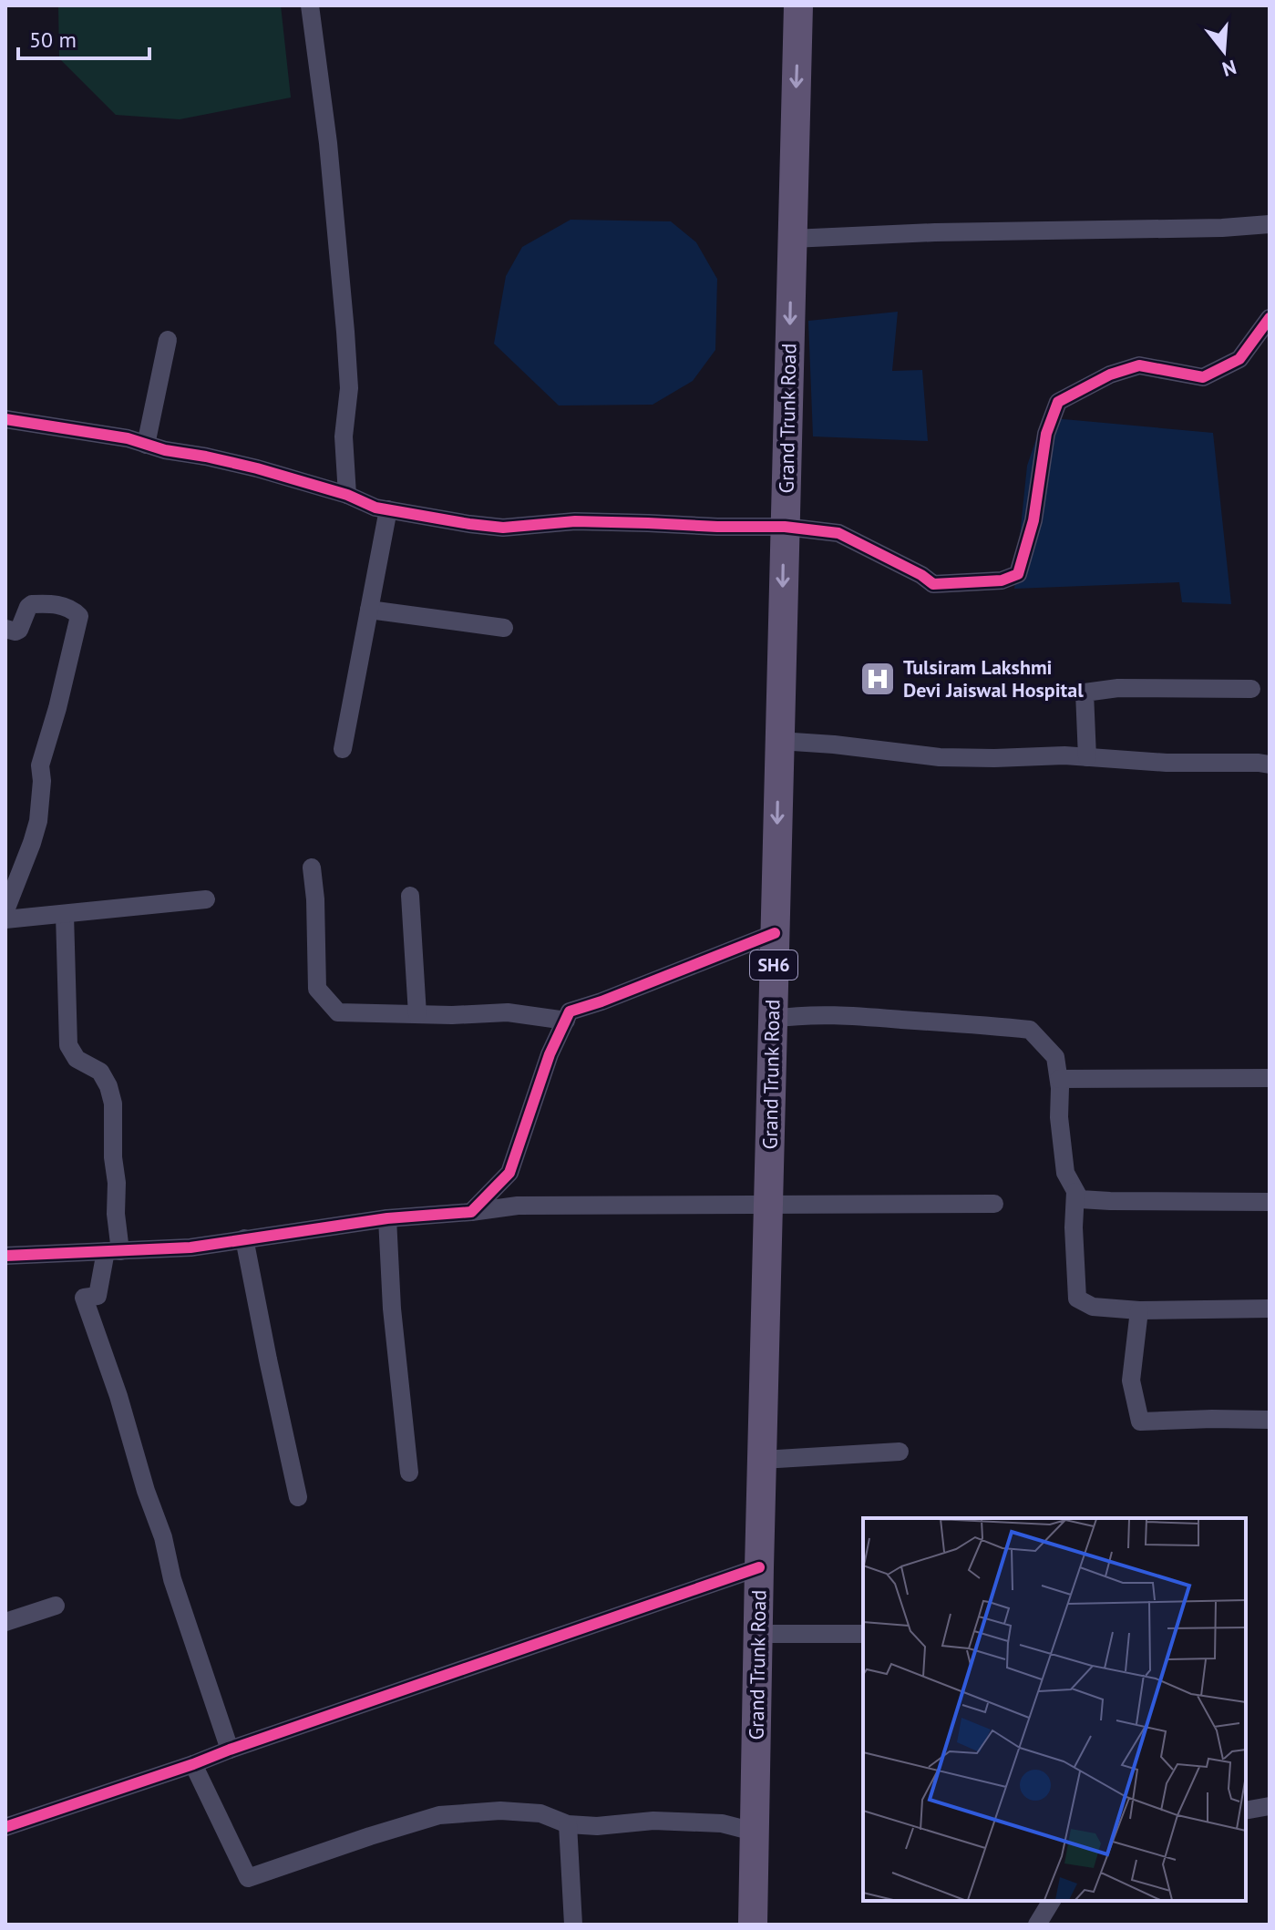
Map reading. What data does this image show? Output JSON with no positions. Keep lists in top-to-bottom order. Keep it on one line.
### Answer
{"streets":{"main road":["Grand Trunk Road","SH6"]},"one_way":["Grand Trunk Road"],"places":{"hospital":["Tulsiram Lakshmi Devi Jaiswal Hospital"]},"scale_bar":"50 m","north":"bottom"}
